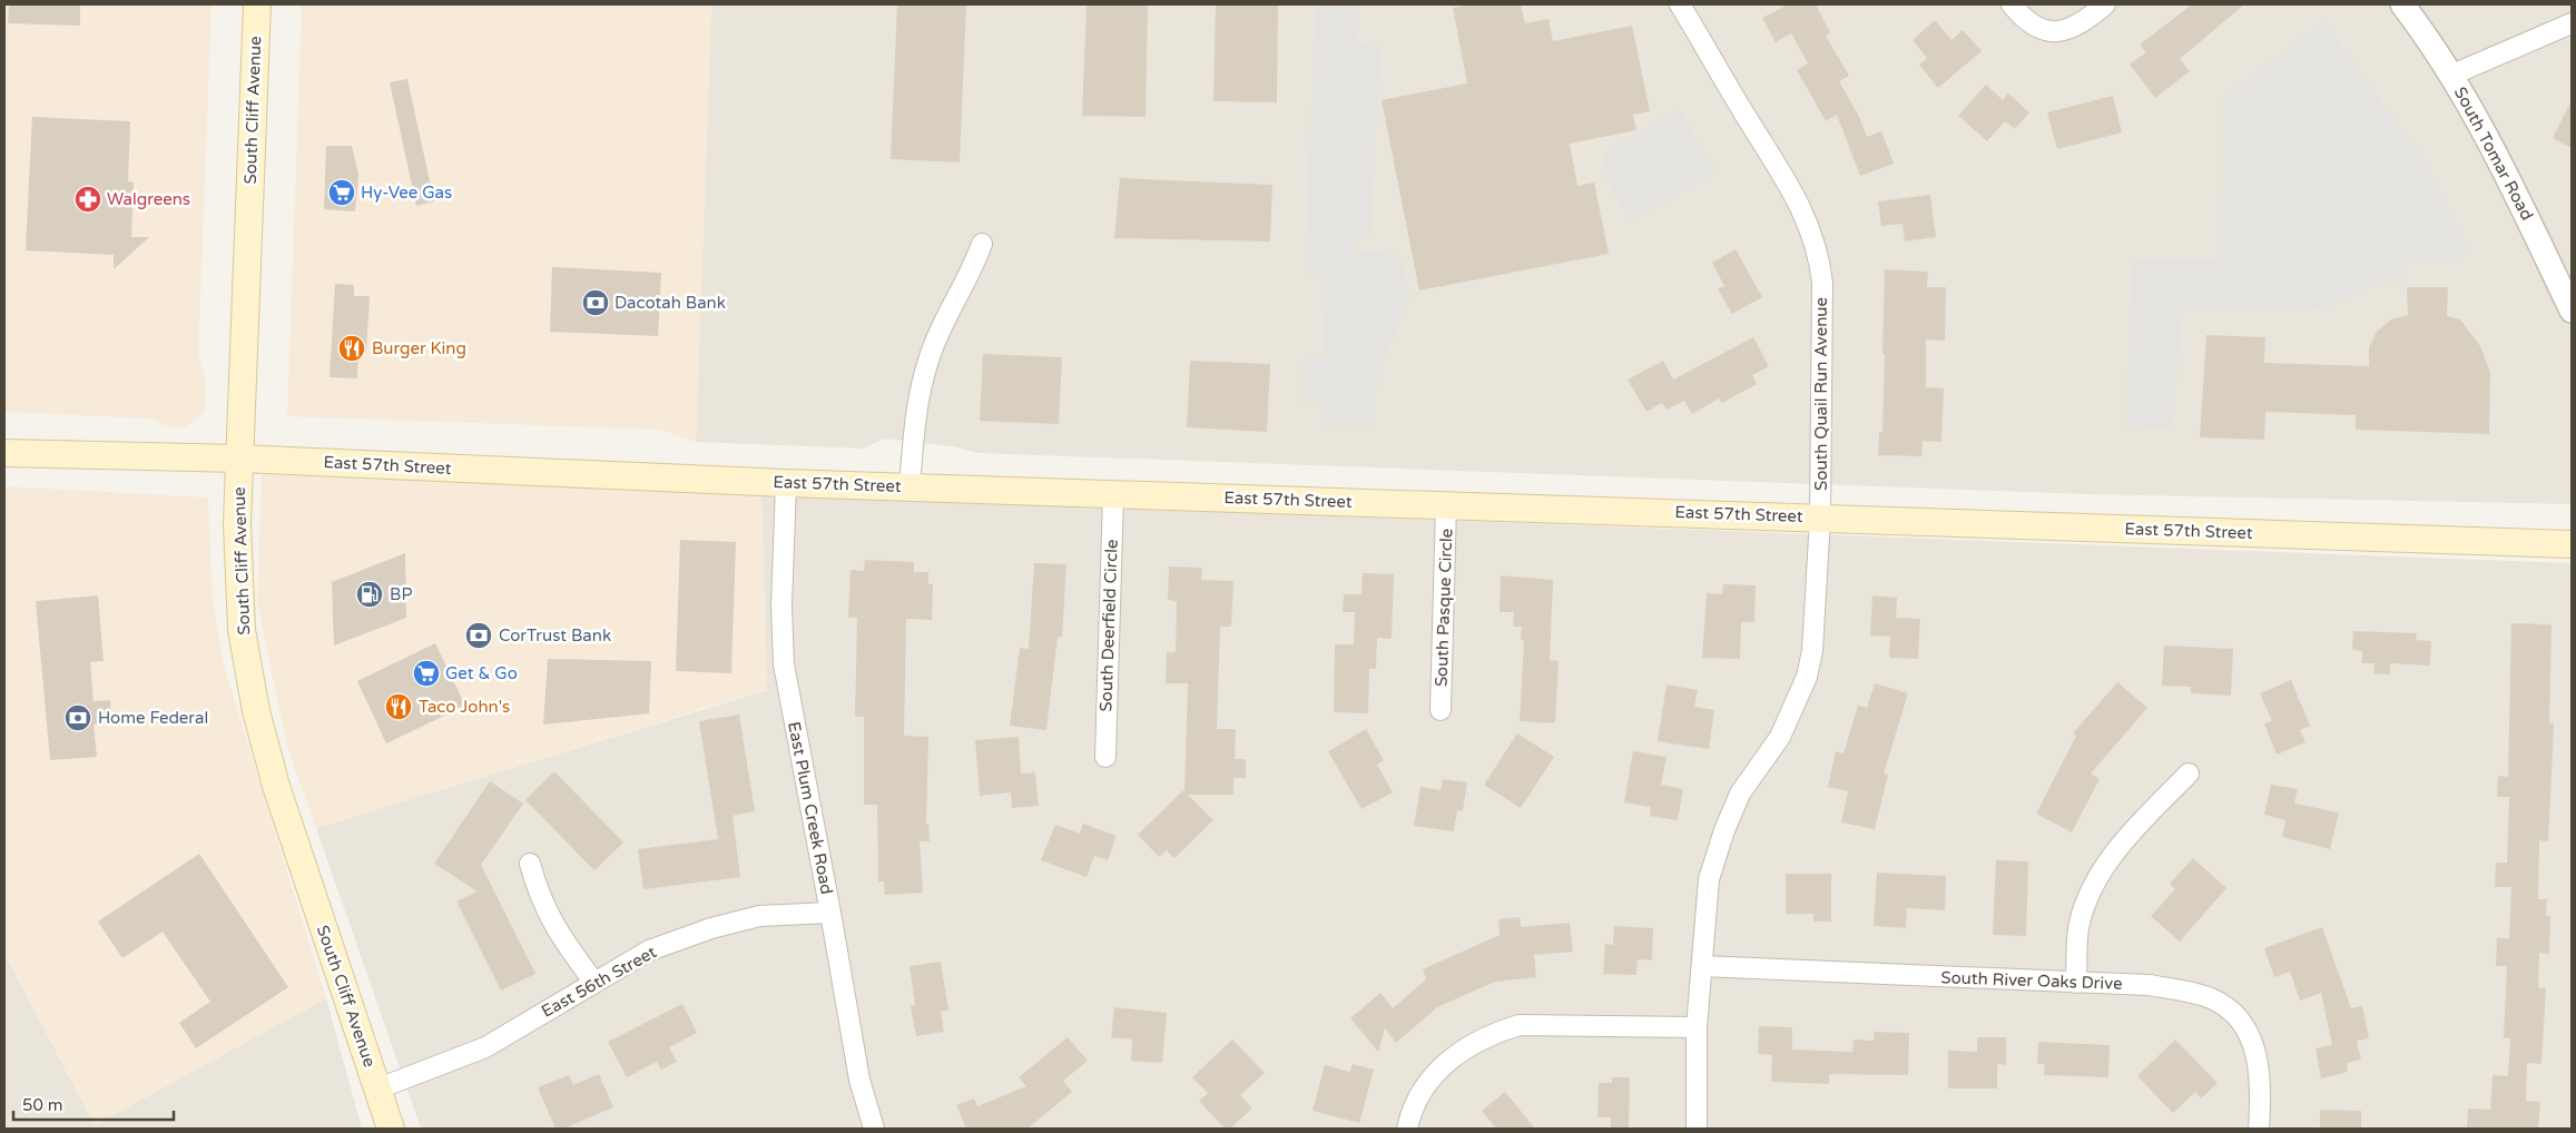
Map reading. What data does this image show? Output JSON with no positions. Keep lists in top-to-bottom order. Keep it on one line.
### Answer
{"streets":{"main road":["South Cliff Avenue","East 57th Street"],"street":["South Tomar Road","South Quail Run Avenue","South Pasque Circle","South Deerfield Circle","East Plum Creek Road","South River Oaks Drive","East 56th Street"]},"crossings":[["South Cliff Avenue","East 57th Street"],["South Cliff Avenue","East 56th Street"],["South Quail Run Avenue","East 57th Street"],["South Quail Run Avenue","South River Oaks Drive"],["East 57th Street","South Pasque Circle"],["East 57th Street","South Deerfield Circle"],["East 57th Street","East Plum Creek Road"],["East Plum Creek Road","East 56th Street"]],"places":{"supermarket":["Hy-Vee Gas","Get & Go"],"pharmacy":["Walgreens"],"bank":["Dacotah Bank","CorTrust Bank","Home Federal"],"restaurant":["Burger King","Taco John's"],"fuel station":["BP"]},"scale_bar":"50 m"}
